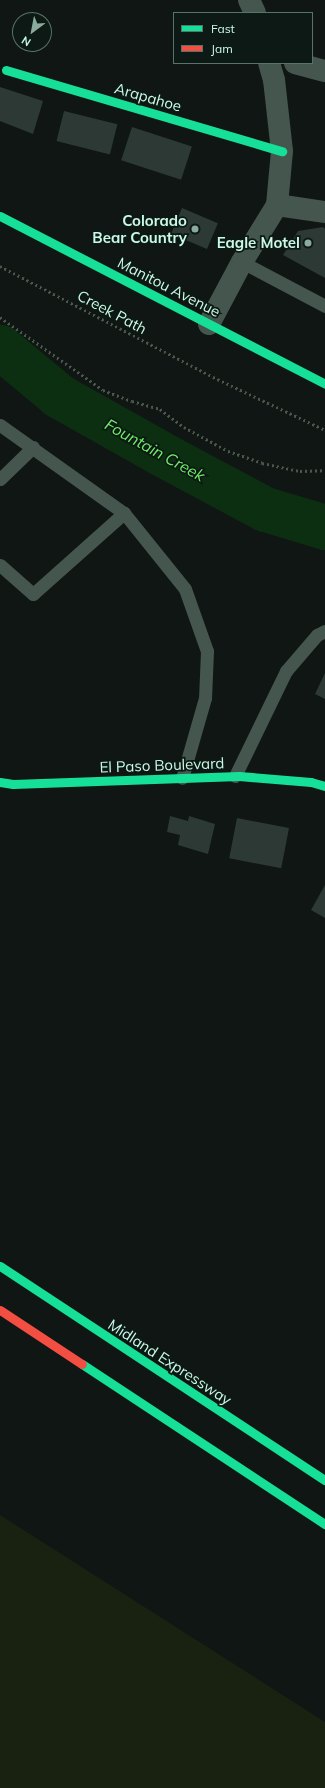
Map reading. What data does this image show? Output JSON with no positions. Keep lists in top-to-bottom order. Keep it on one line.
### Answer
{"streets":{"main road":["Arapahoe","Manitou Avenue","El Paso Boulevard","Midland Expressway"],"path":["Creek Path"]},"water":["Fountain Creek"],"places":["Colorado Bear Country","Eagle Motel"],"legend":["Fast","Jam"],"north":"bottom left"}
